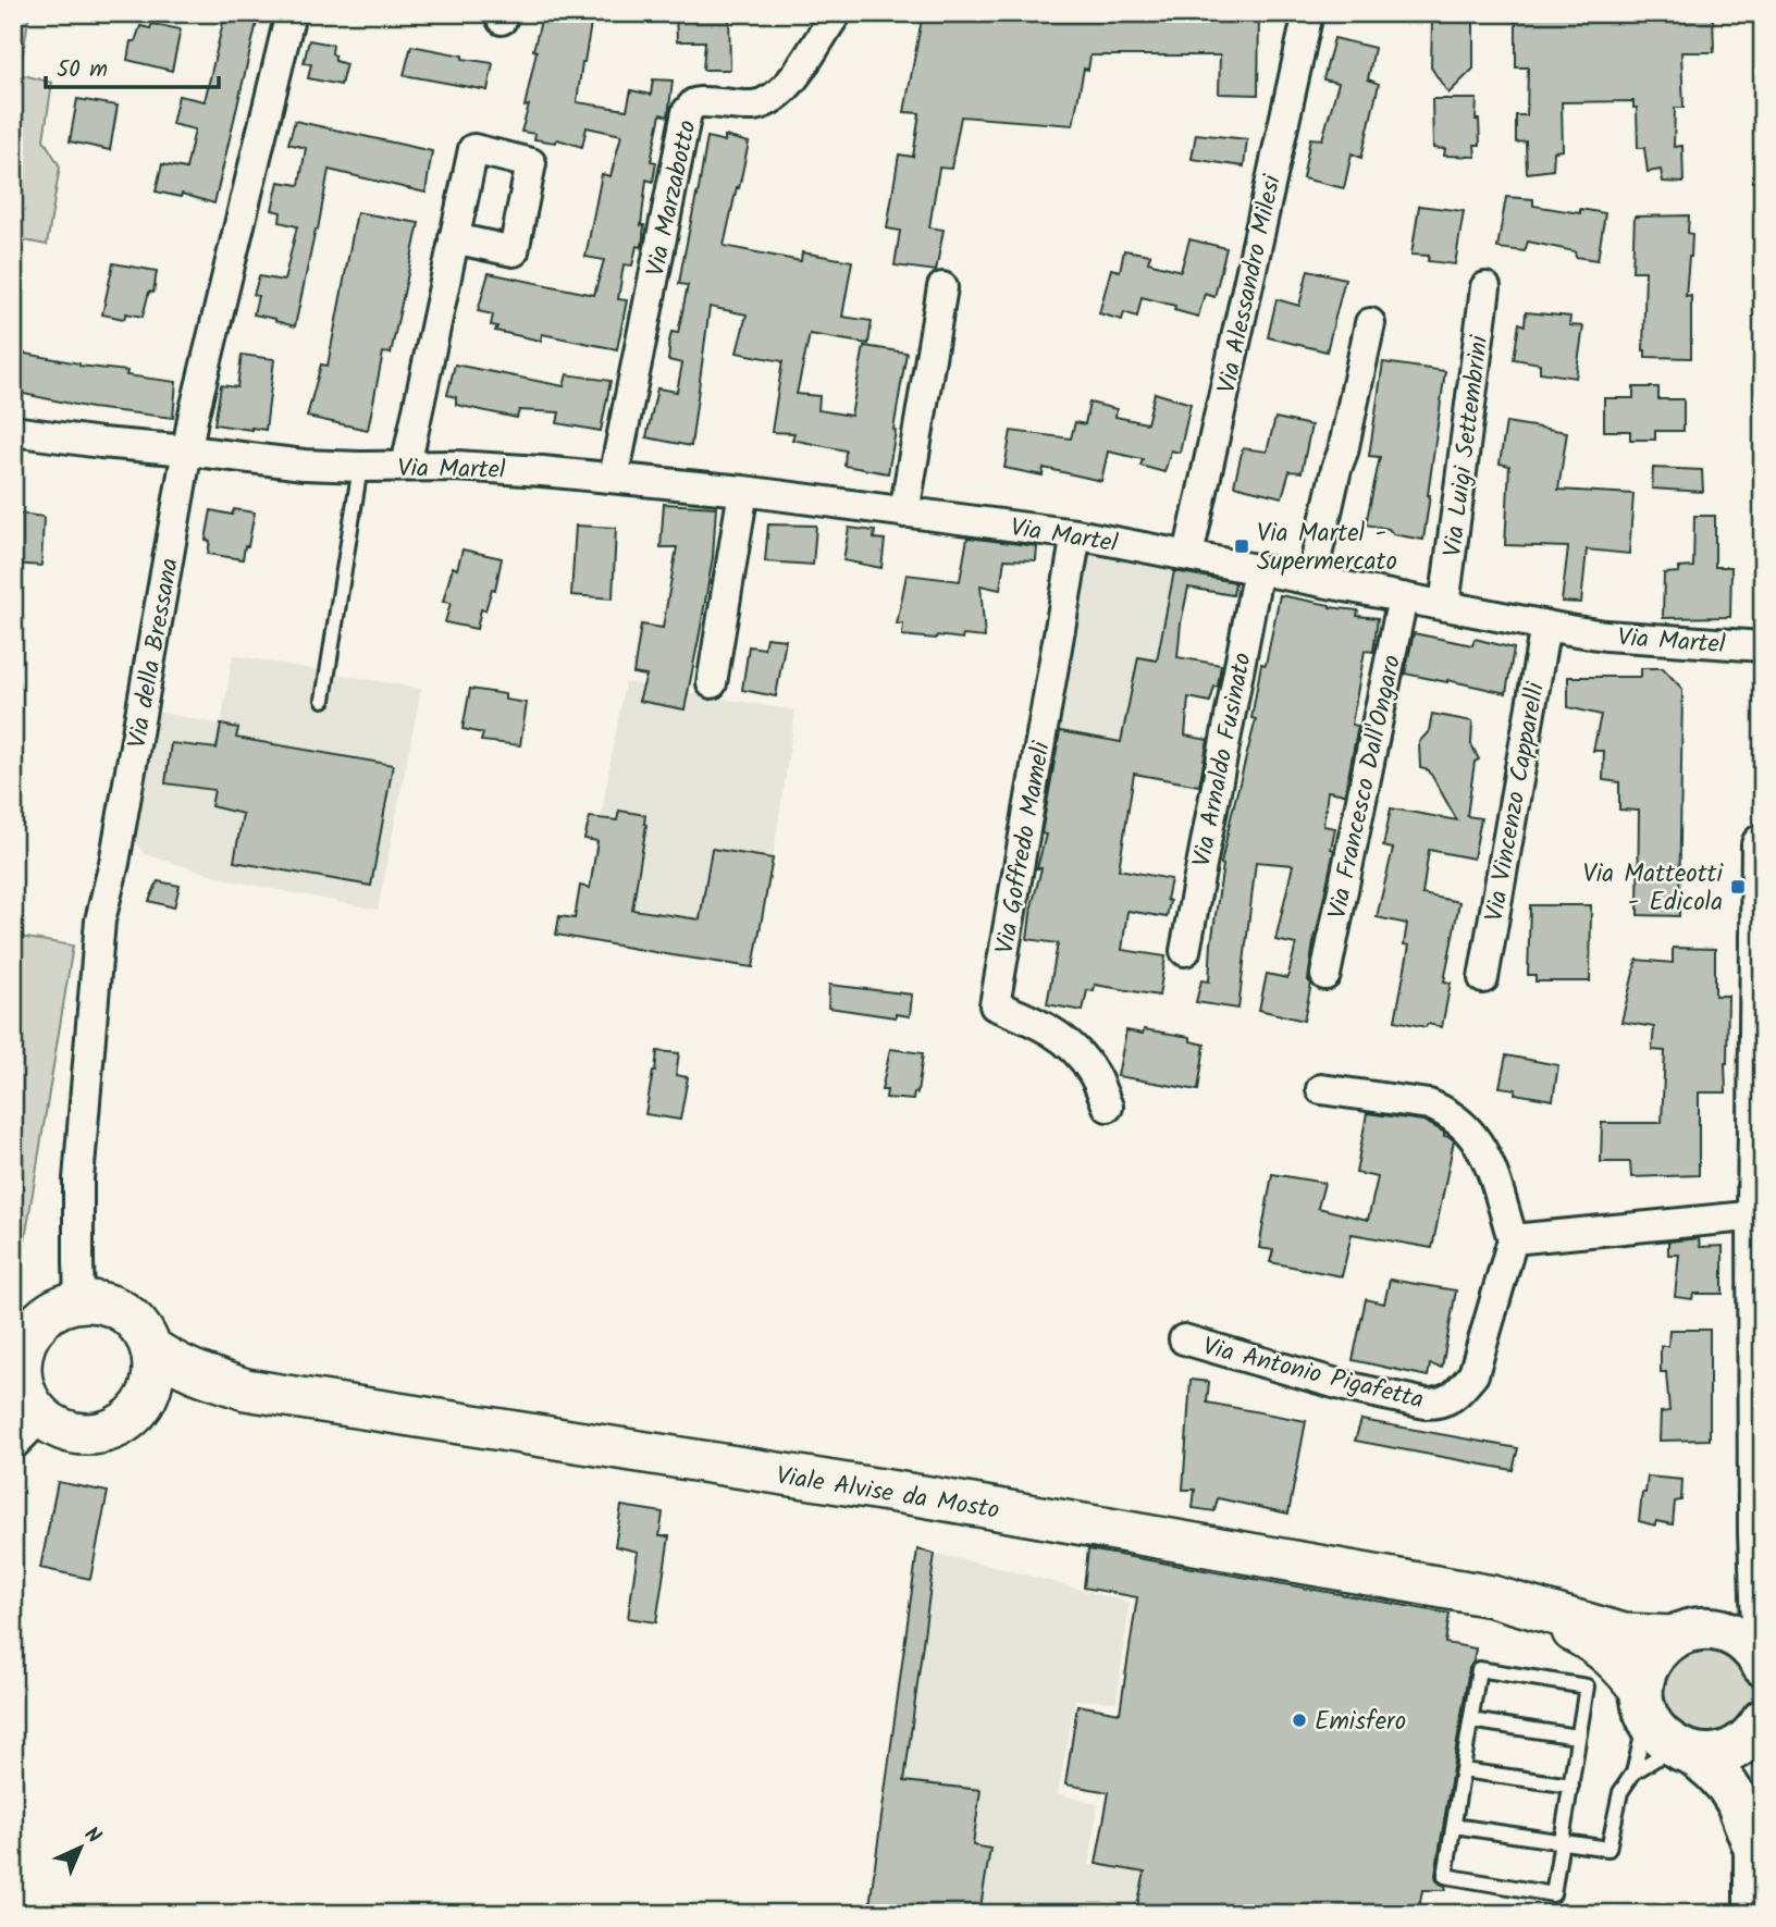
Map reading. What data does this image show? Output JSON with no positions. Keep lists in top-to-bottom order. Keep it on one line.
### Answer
{"streets":{"main road":["Viale Alvise da Mosto"],"street":["Via Marzabotto","Via Alessandro Milesi","Via Luigi Settembrini","Via Martel","Via della Bressana","Via Arnaldo Fusinato","Via Francesco Dall'Ongaro","Via Vincenzo Capparelli","Via Goffredo Mameli","Via Antonio Pigafetta"]},"crossings":[["Via Marzabotto","Via Martel"],["Via Alessandro Milesi","Via Martel"],["Via Luigi Settembrini","Via Martel"],["Via Martel","Via della Bressana"],["Via Martel","Via Arnaldo Fusinato"],["Via Martel","Via Francesco Dall'Ongaro"],["Via Martel","Via Vincenzo Capparelli"],["Via Martel","Via Goffredo Mameli"],["Via della Bressana","Viale Alvise da Mosto"]],"places":{"transit":["Via Martel - Supermercato","Via Matteotti - Edicola"],"other":["Emisfero"]},"scale_bar":"50 m","north":"top right"}
